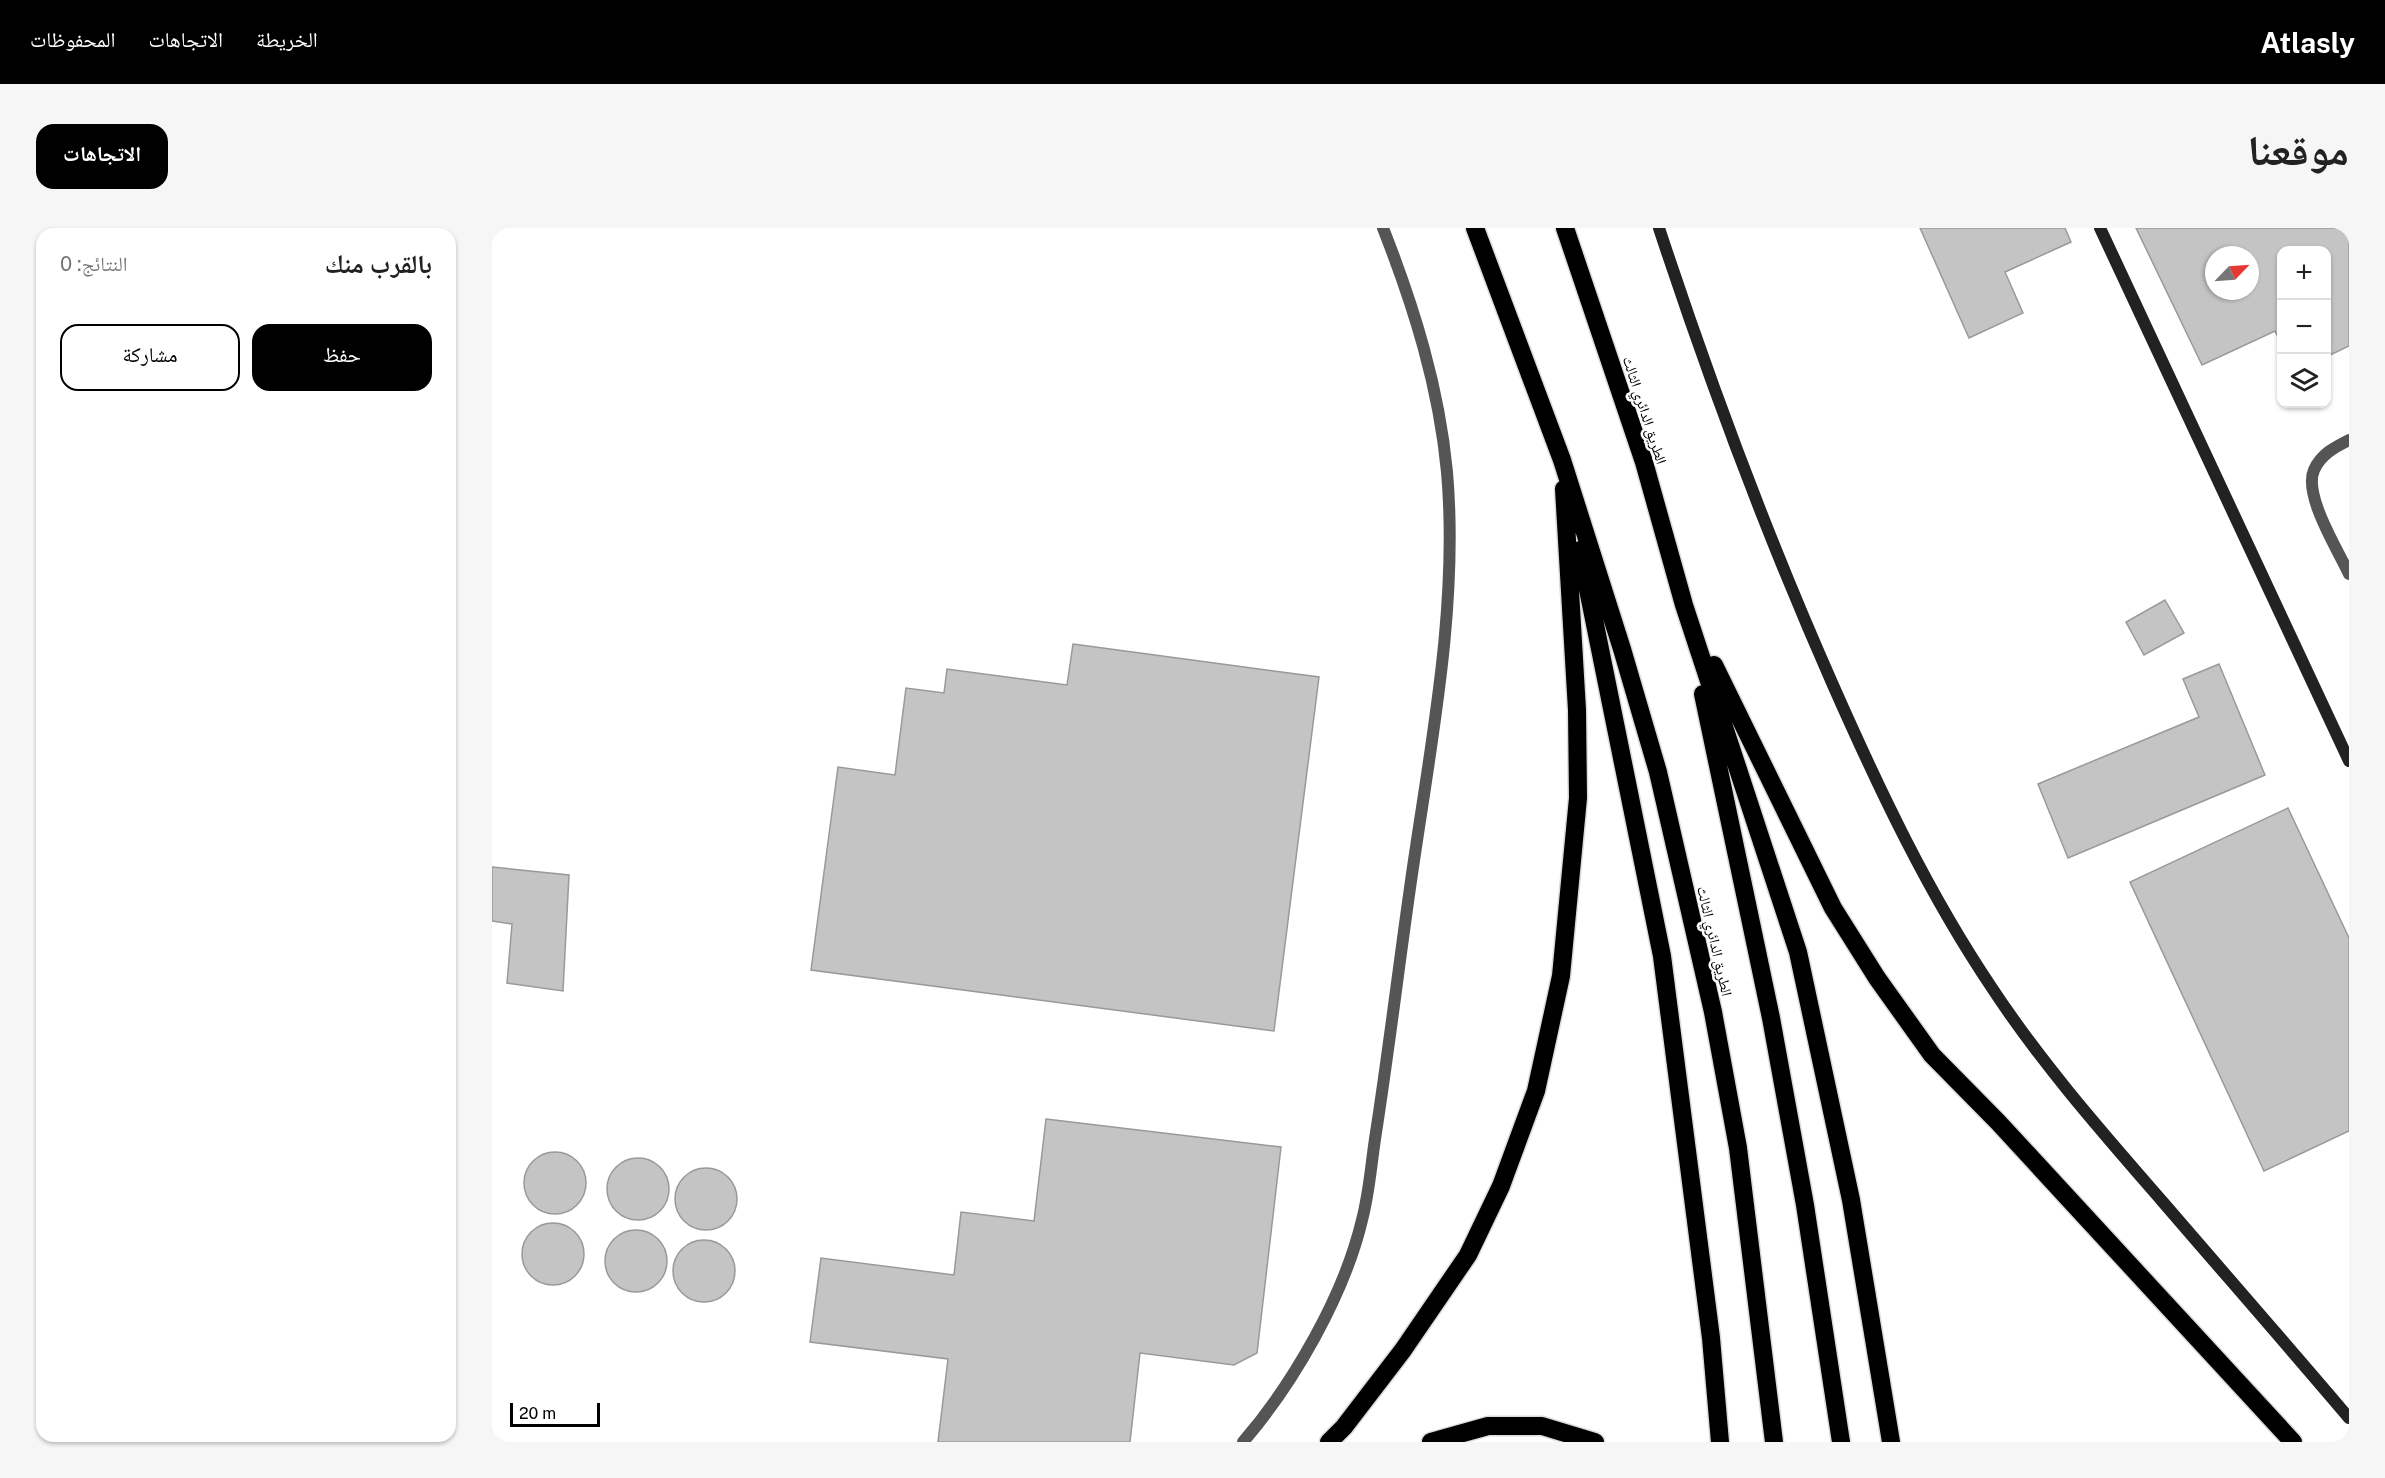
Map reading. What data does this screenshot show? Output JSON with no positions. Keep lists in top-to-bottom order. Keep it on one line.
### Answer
{"streets":{"highway":["الطريق الدائري الثالث"]},"scale_bar":"20 m","north":"top right","page":{"header":"Atlasly","nav":["الخريطة","الاتجاهات","المحفوظات"],"title":"موقعنا","buttons":["الاتجاهات",["حفظ","مشاركة"]],"heading":["بالقرب منك","النتائج: 0"],"map_buttons":["+","−"],"scale":"20 m"}}
